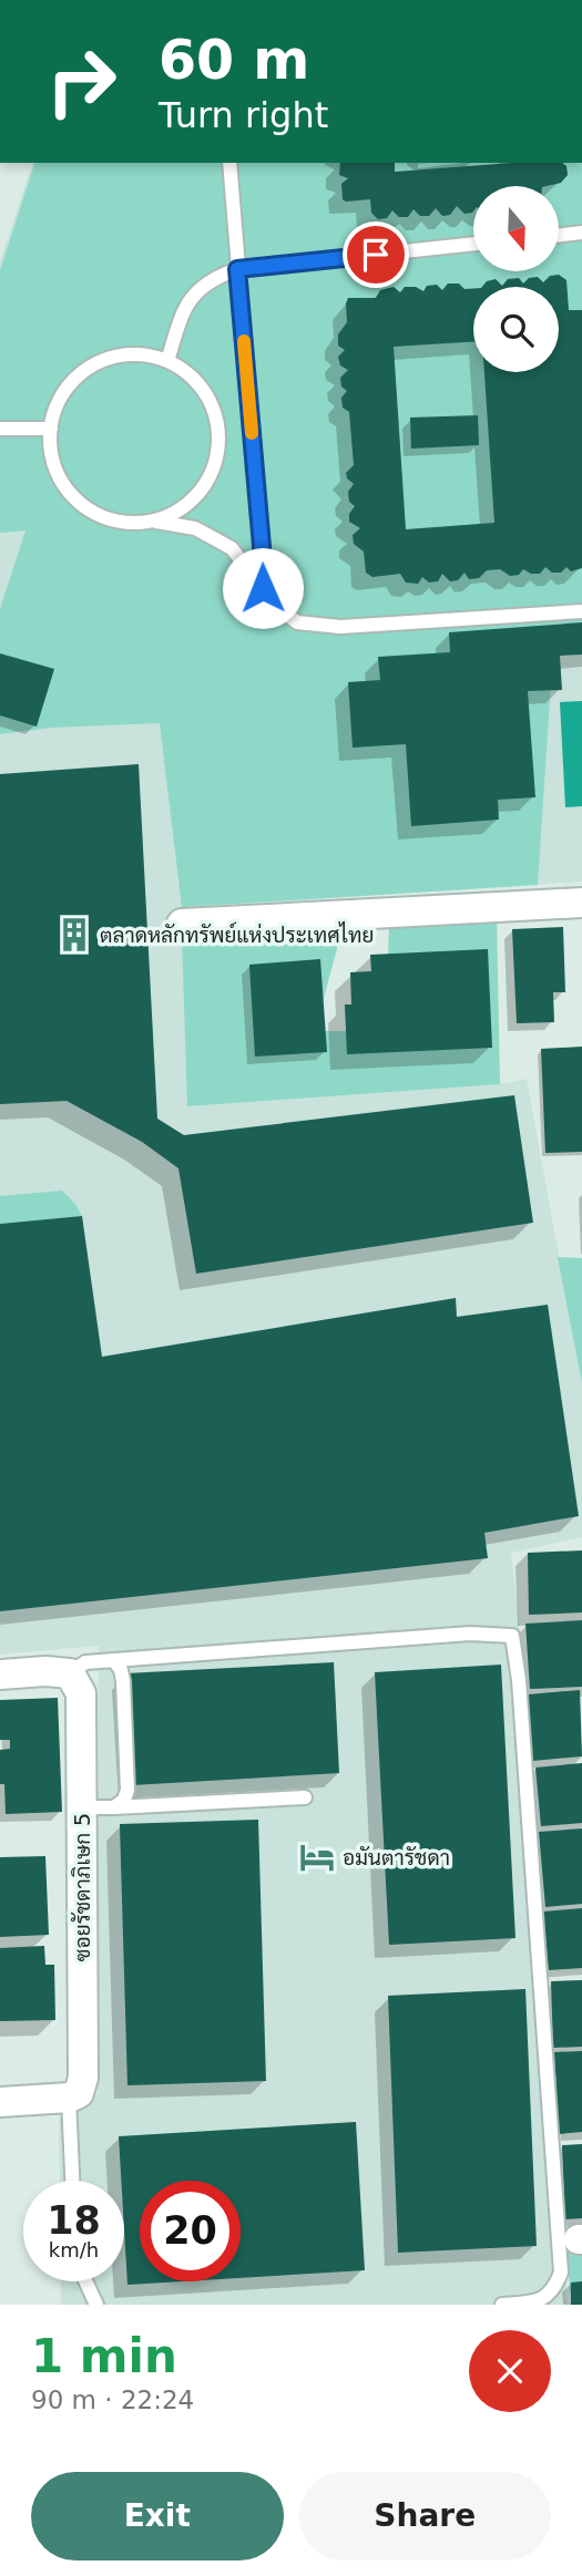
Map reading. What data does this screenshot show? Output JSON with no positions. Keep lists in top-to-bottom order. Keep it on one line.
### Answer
{"streets":{"street":["ซอยรัชดาภิเษก 5"]},"places":{"building":["ตลาดหลักทรัพย์แห่งประเทศไทย"],"hotel":["อมันตารัชดา"]},"north":"bottom","page":{"turn":["60 m","Turn right"],"speed":"18 km/h","limit":"20","heading":["1 min","90 m · 22:24"],"buttons":["Exit","Share"]}}
